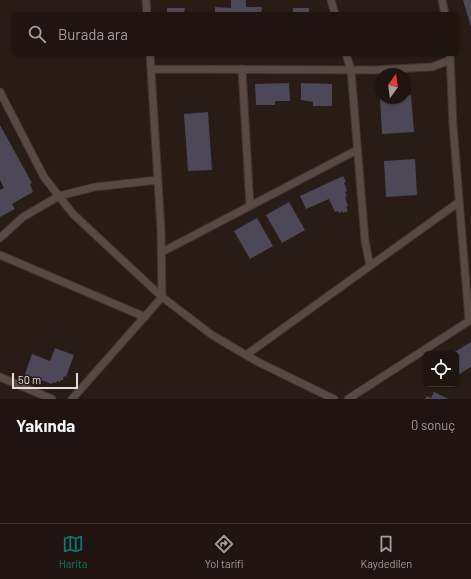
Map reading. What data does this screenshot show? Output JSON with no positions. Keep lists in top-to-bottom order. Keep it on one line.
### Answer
{"scale_bar":"50 m","north":"top","page":{"search":"Burada ara","scale":"50 m","heading":["Yakında","0 sonuç"],"nav":["Harita","Yol tarifi","Kaydedilen"]}}
